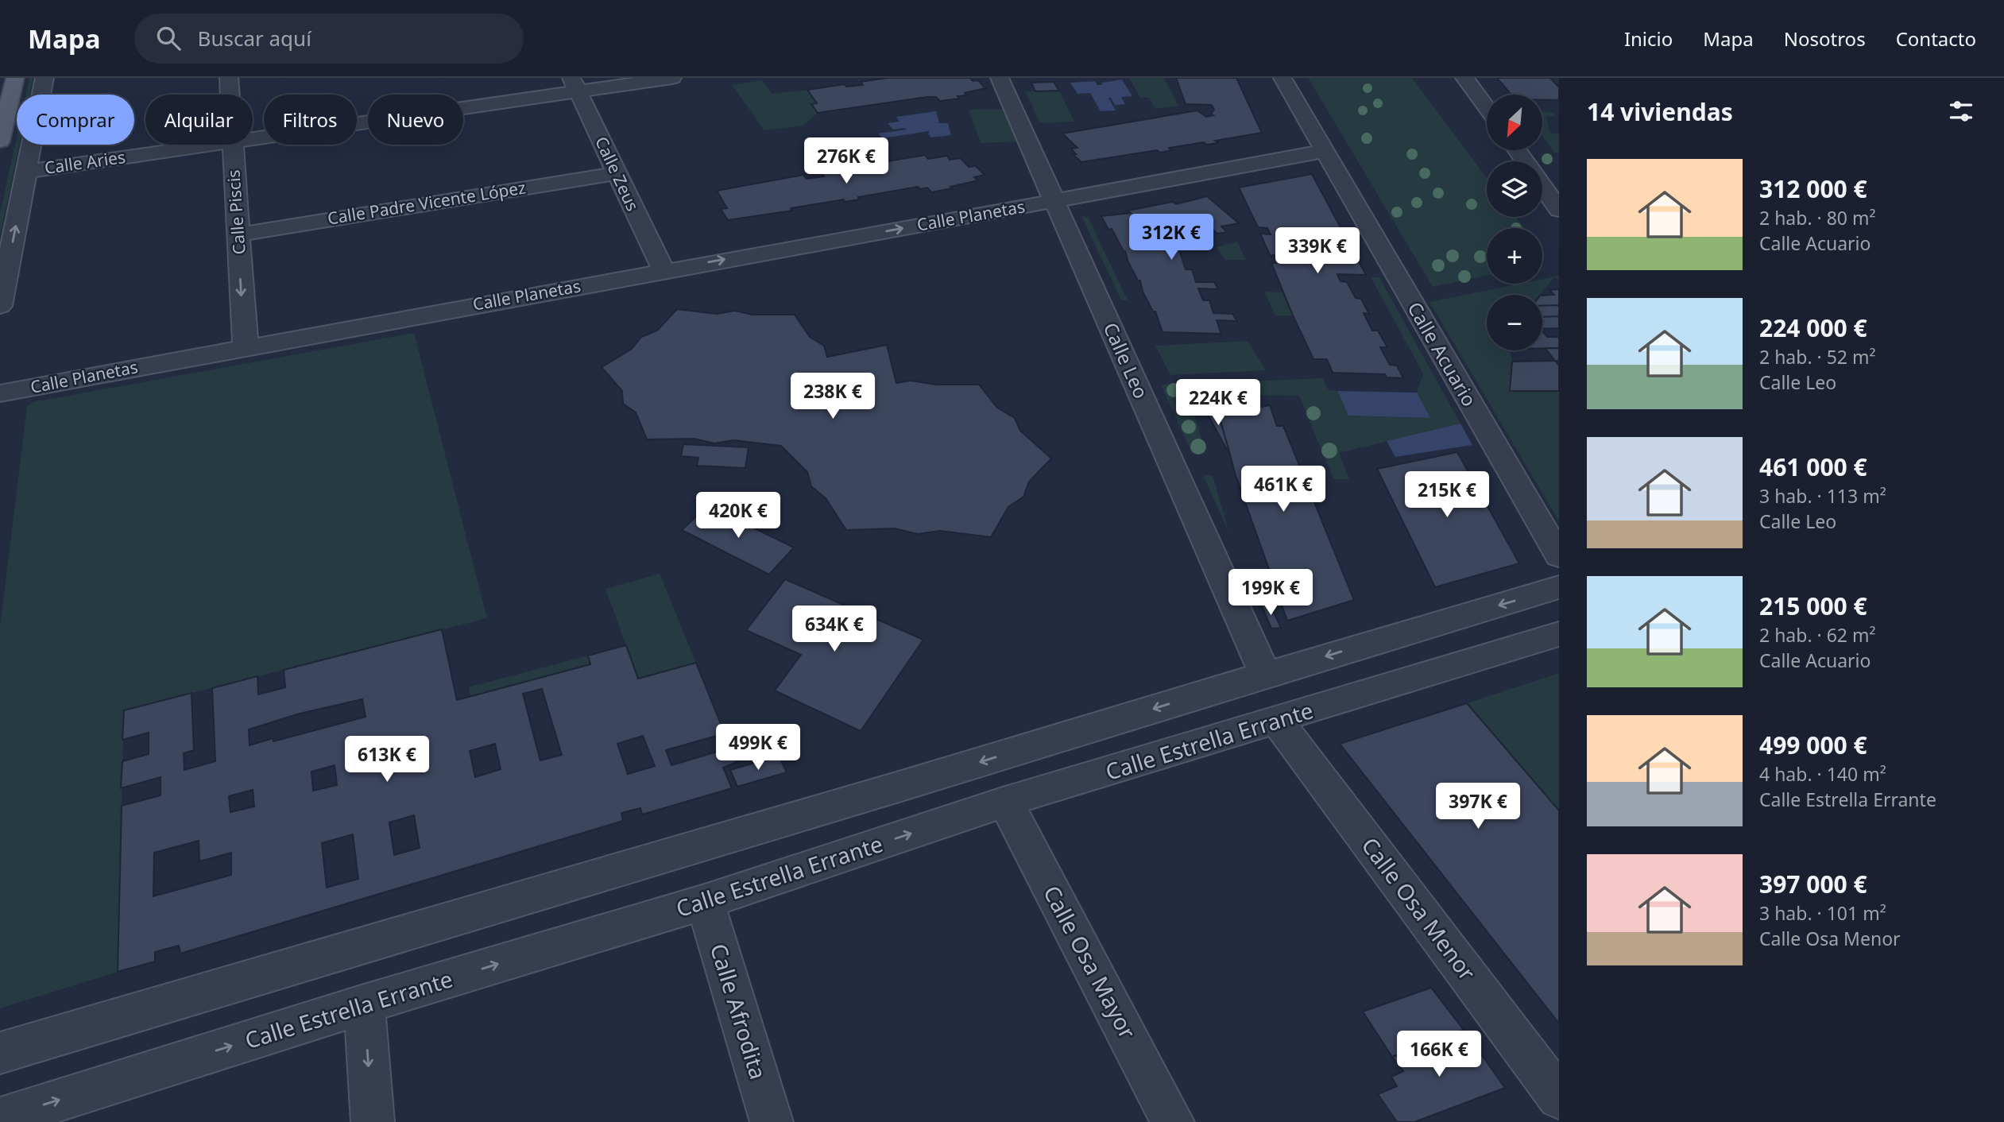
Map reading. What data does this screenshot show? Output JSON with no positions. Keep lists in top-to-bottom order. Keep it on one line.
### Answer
{"streets":{"street":["Calle Aries","Calle Zeus","Calle Padre Vicente López","Calle Piscis","Calle Planetas","Calle Acuario","Calle Leo","Calle Estrella Errante","Calle Osa Menor","Calle Osa Mayor","Calle Afrodita"]},"crossings":[["Calle Aries","Calle Zeus"],["Calle Zeus","Calle Padre Vicente López"],["Calle Zeus","Calle Planetas"],["Calle Padre Vicente López","Calle Piscis"],["Calle Piscis","Calle Planetas"],["Calle Planetas","Calle Leo"],["Calle Estrella Errante","Calle Osa Menor"],["Calle Estrella Errante","Calle Osa Mayor"],["Calle Estrella Errante","Calle Afrodita"]],"one_way":["Calle Planetas"],"north":"bottom left","page":{"header":"Mapa","search":"Buscar aquí","nav":["Inicio","Mapa","Nosotros","Contacto"],"heading":"14 viviendas","map_buttons":["+","−"],"chip":["Comprar","Alquilar","Filtros","Nuevo"],"price":["276K €","312K €","339K €","238K €","224K €","461K €","215K €","420K €","199K €","634K €","499K €","613K €","397K €","166K €"],"list":[{"name":"312 000 €","note":"2 hab. · 80 m² · Calle Acuario"},{"name":"224 000 €","note":"2 hab. · 52 m² · Calle Leo"},{"name":"461 000 €","note":"3 hab. · 113 m² · Calle Leo"},{"name":"215 000 €","note":"2 hab. · 62 m² · Calle Acuario"},{"name":"499 000 €","note":"4 hab. · 140 m² · Calle Estrella Errante"},{"name":"397 000 €","note":"3 hab. · 101 m² · Calle Osa Menor"}]}}
